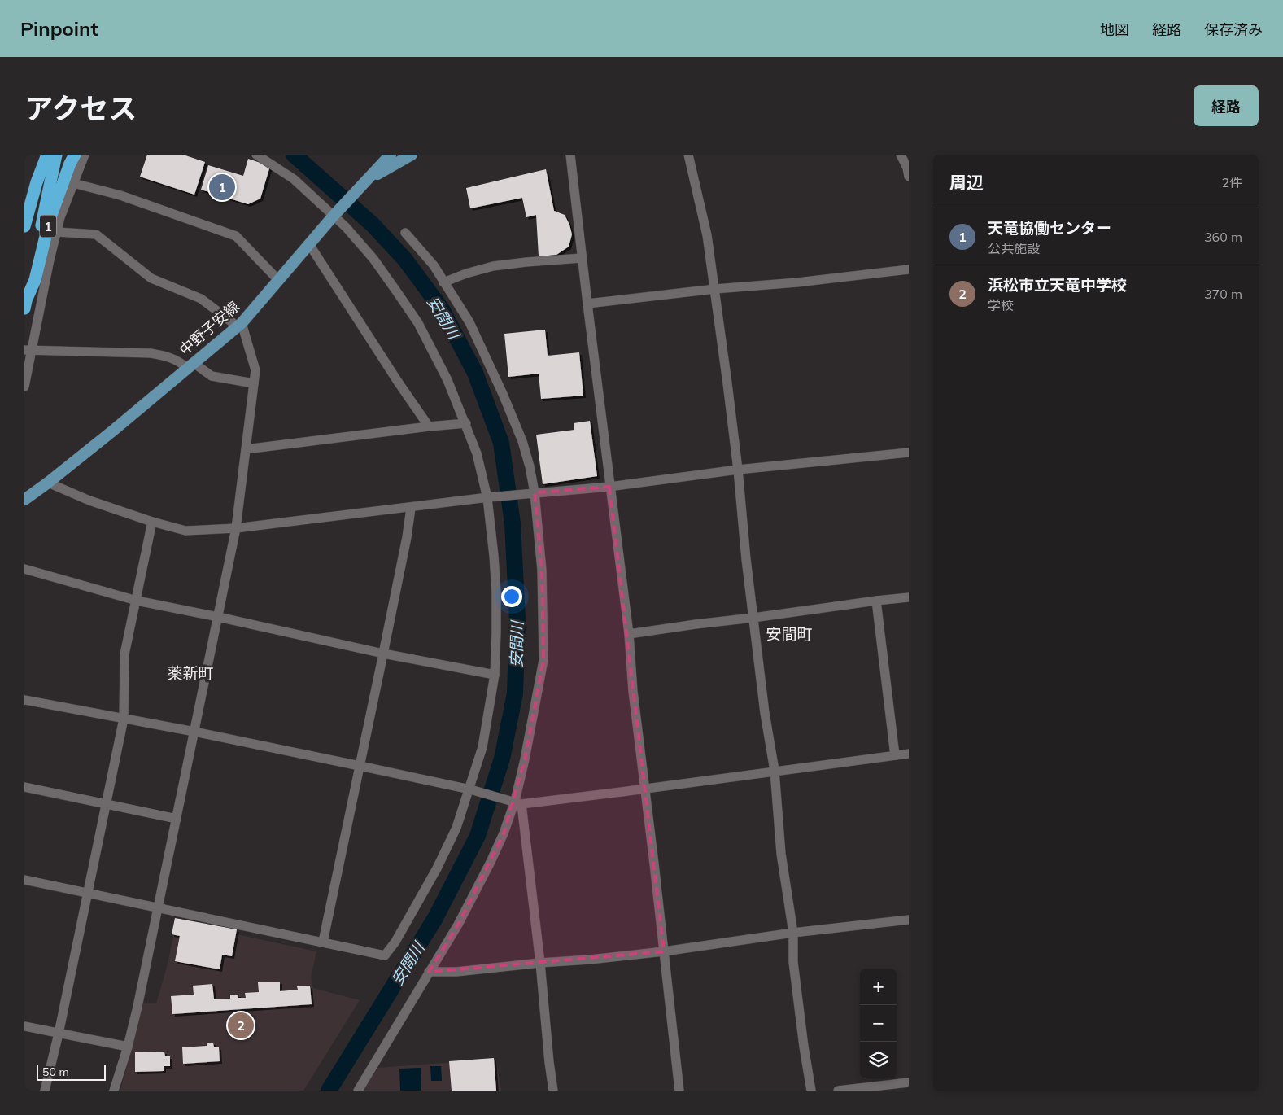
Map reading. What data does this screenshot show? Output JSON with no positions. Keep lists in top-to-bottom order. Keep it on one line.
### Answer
{"streets":{"highway":["1"],"main road":["中野子安線"]},"districts":["安間町","薬新町"],"water":["安間川"],"scale_bar":"50 m","page":{"header":"Pinpoint","nav":["地図","経路","保存済み"],"title":"アクセス","buttons":"経路","heading":["周辺","2件"],"pins":["1","2"],"list":[{"mark":"1","name":"天竜協働センター","note":"公共施設","value":"360 m"},{"mark":"2","name":"浜松市立天竜中学校","note":"学校","value":"370 m"}],"map_buttons":["+","−"],"scale":"50 m"}}
